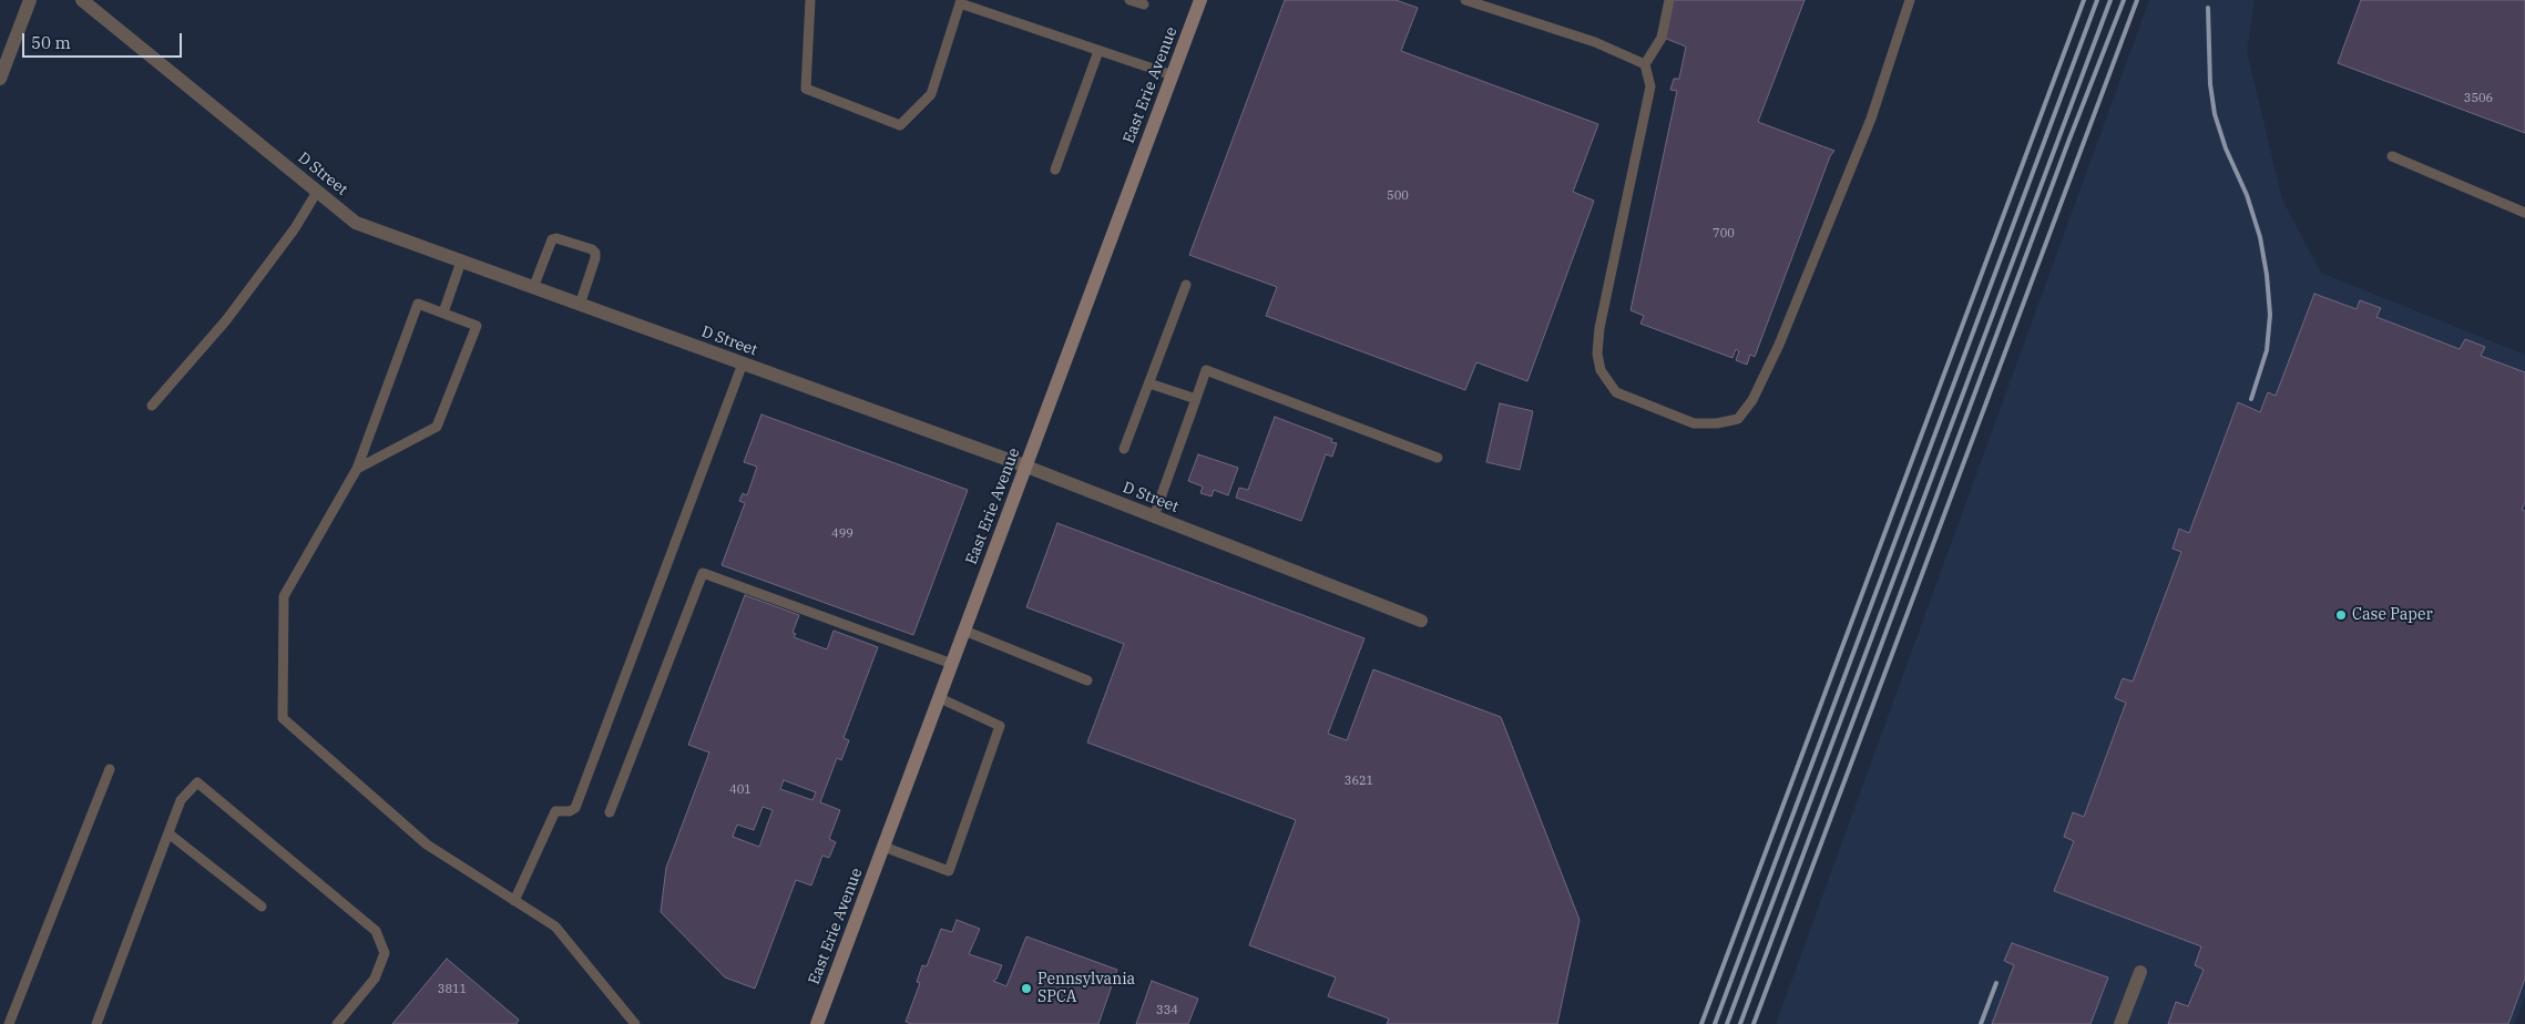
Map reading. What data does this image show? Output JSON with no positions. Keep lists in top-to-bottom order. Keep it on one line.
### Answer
{"streets":{"main road":["East Erie Avenue"],"street":["D Street"]},"crossings":[["East Erie Avenue","D Street"]],"places":["Case Paper","Pennsylvania SPCA"],"house_numbers":["3506","500","700","499","3621","401","3811","334"],"scale_bar":"50 m"}
